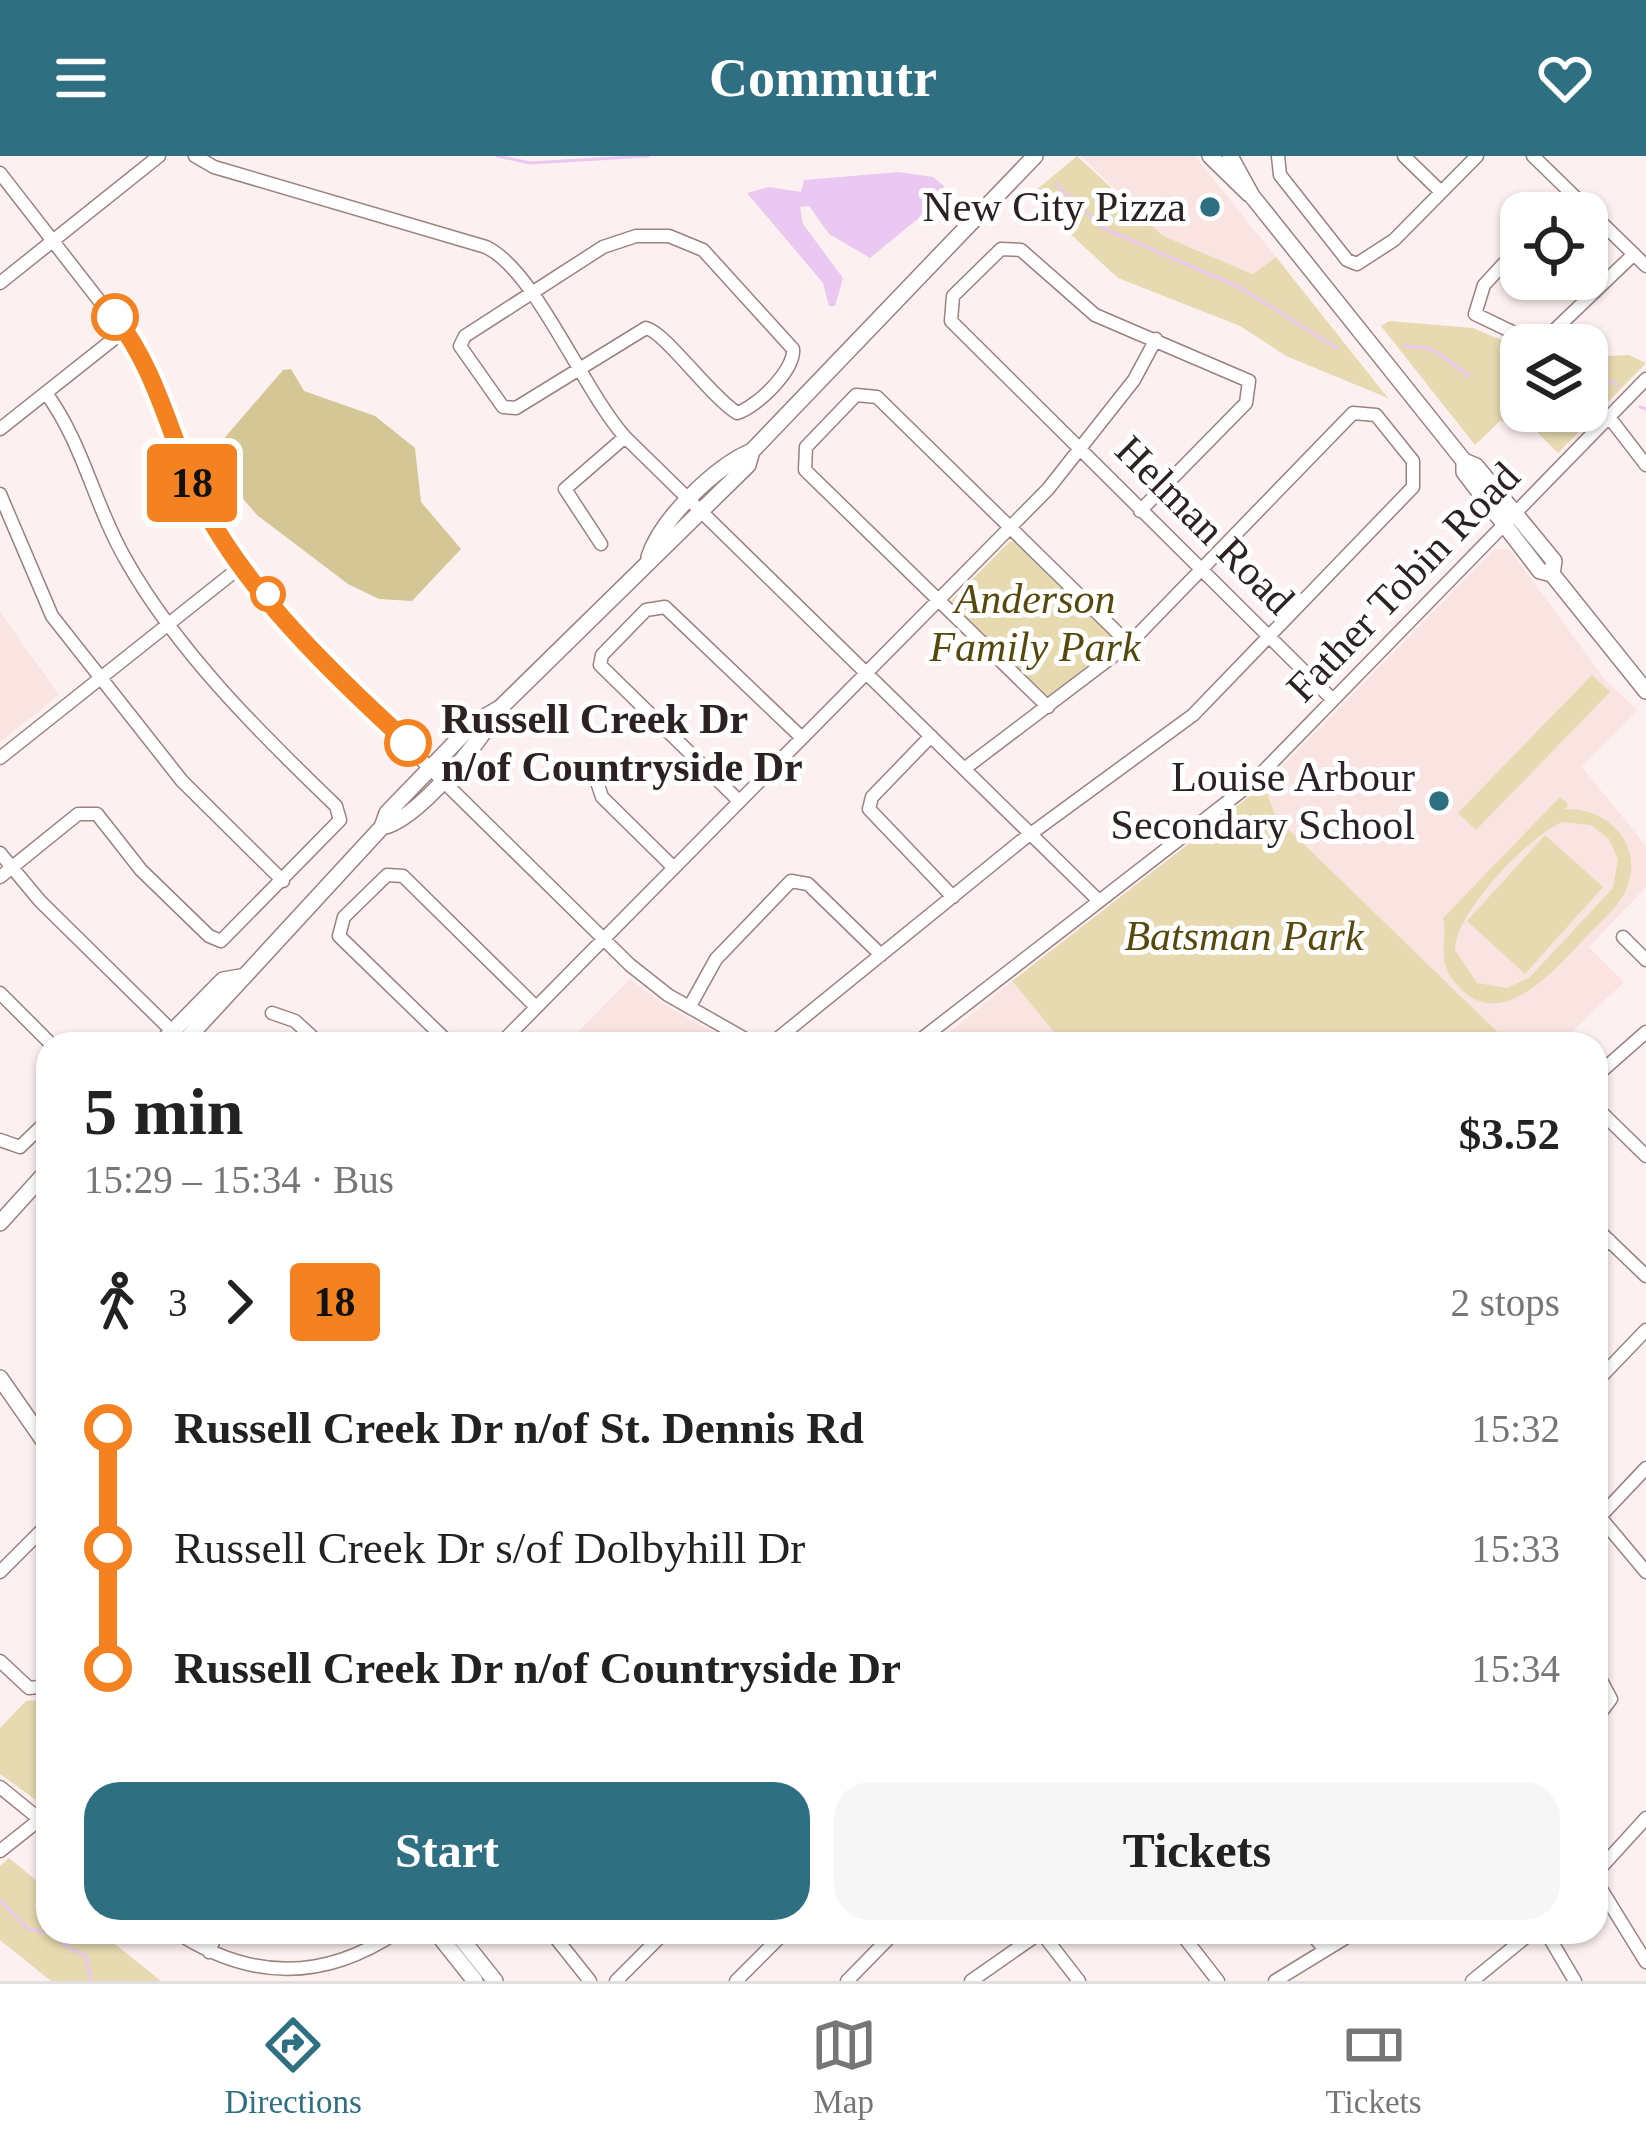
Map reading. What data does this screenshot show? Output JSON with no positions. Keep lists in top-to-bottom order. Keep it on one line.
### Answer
{"streets":{"street":["Helman Road","Father Tobin Road"]},"crossings":[["Helman Road","Father Tobin Road"]],"parks":["Anderson Family Park","Batsman Park"],"places":["New City Pizza","Russell Creek Dr n/of Countryside Dr","Louise Arbour Secondary School"],"lines":["bus line 18"],"page":{"header":"Commutr","on_map":"18","heading":["5 min","15:29 – 15:34 · Bus","$3.52"],"legs":["3","18","2 stops"],"list":[{"name":"Russell Creek Dr n/of St. Dennis Rd","value":"15:32"},{"name":"Russell Creek Dr s/of Dolbyhill Dr","value":"15:33"},{"name":"Russell Creek Dr n/of Countryside Dr","value":"15:34"}],"buttons":["Start","Tickets"],"tabs":["Directions","Map","Tickets"]}}
